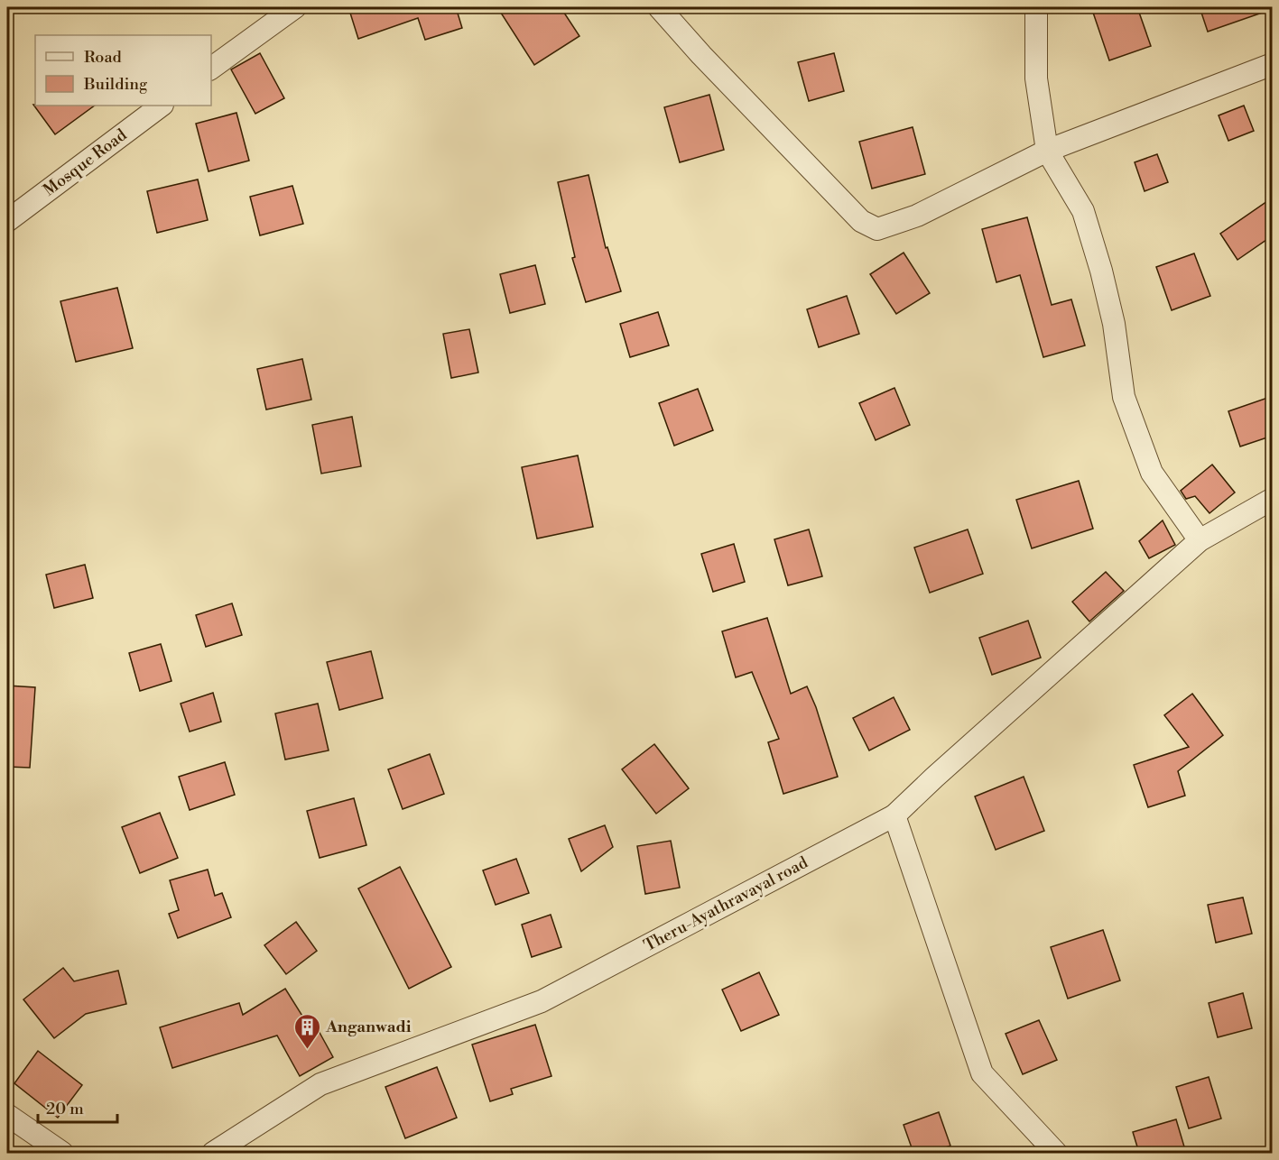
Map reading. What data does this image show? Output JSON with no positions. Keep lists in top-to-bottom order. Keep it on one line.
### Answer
{"streets":{"street":["Mosque Road","Theru-Ayathravayal road"]},"places":{"building":["Anganwadi"]},"legend":["Road","Building"],"scale_bar":"20 m"}
